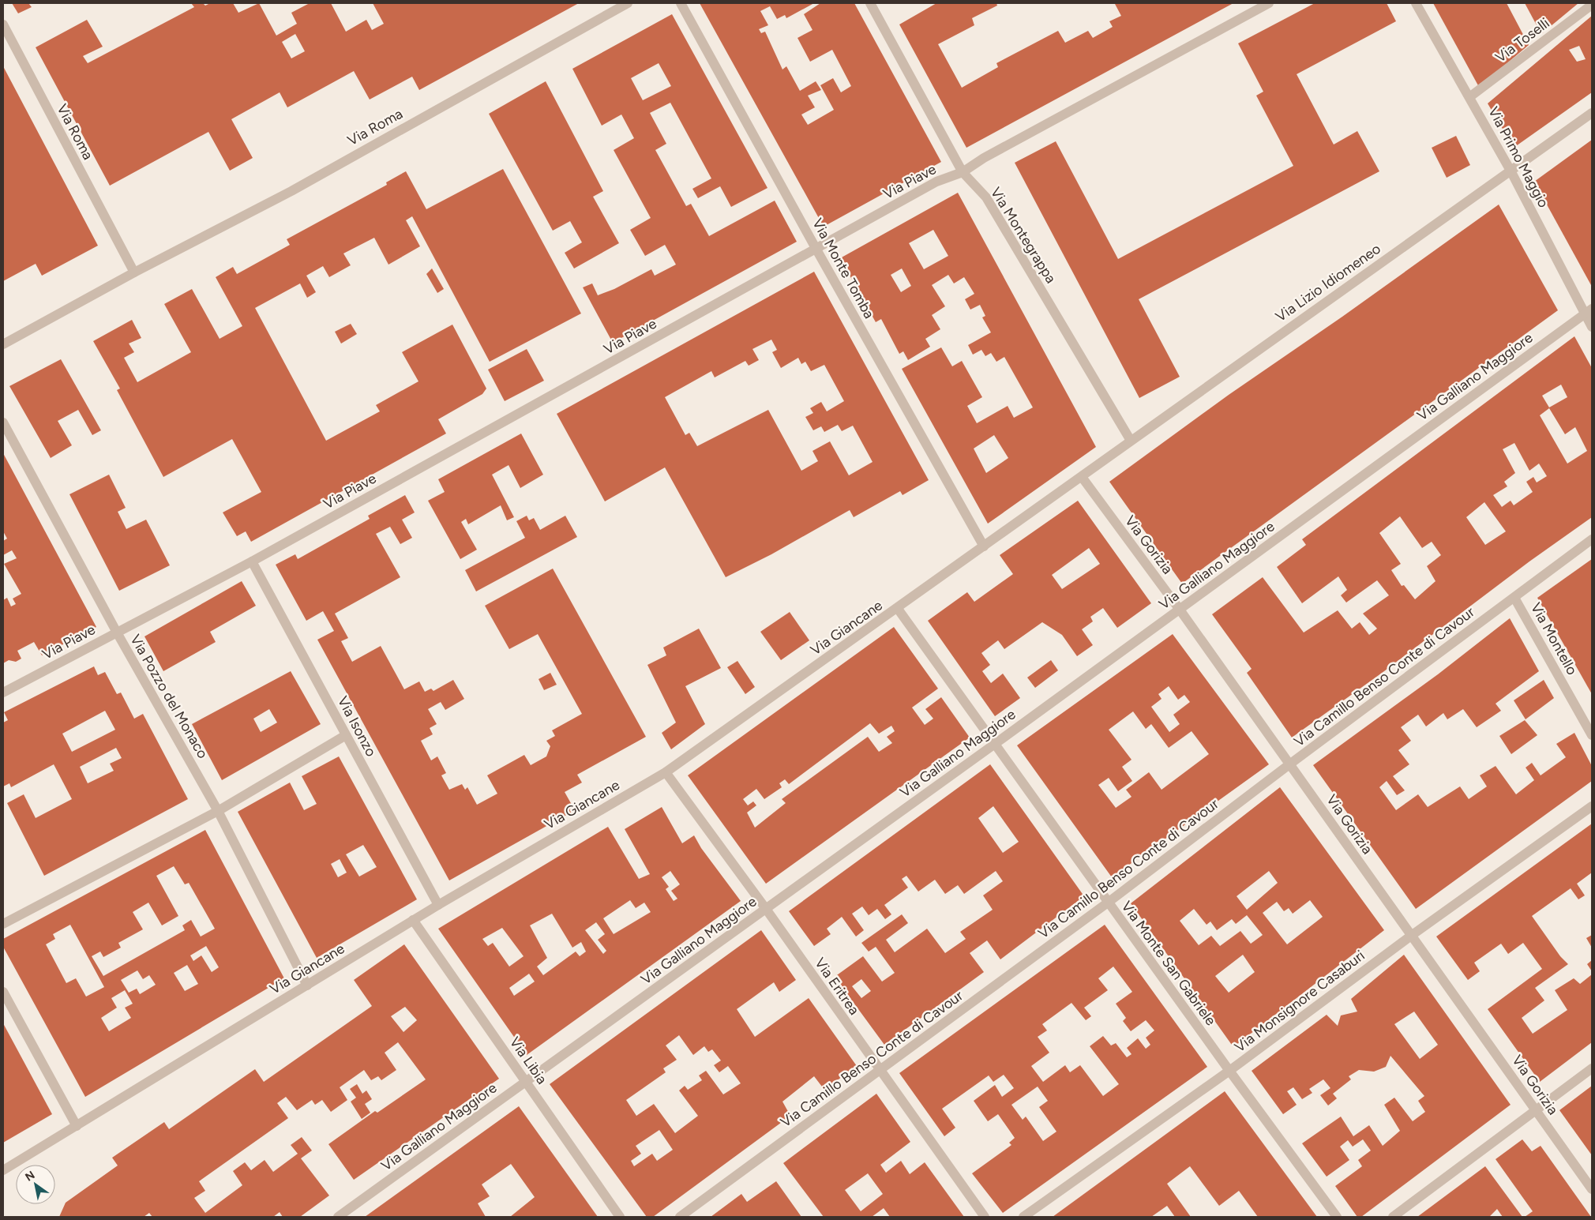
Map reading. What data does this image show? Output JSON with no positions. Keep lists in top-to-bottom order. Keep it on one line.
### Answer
{"streets":{"street":["Via Toselli","Via Roma","Via Primo Maggio","Via Piave","Via Montegrappa","Via Monte Tomba","Via Lizio Idiomeneo","Via Galliano Maggiore","Via Gorizia","Via Giancane","Via Montello","Via Camillo Benso Conte di Cavour","Via Pozzo del Monaco","Via Isonzo","Via Monte San Gabriele","Via Eritrea","Via Monsignore Casaburi","Via Libia"]},"crossings":[["Via Toselli","Via Primo Maggio"],["Via Primo Maggio","Via Lizio Idiomeneo"],["Via Primo Maggio","Via Galliano Maggiore"],["Via Piave","Via Montegrappa"],["Via Piave","Via Monte Tomba"],["Via Piave","Via Pozzo del Monaco"],["Via Piave","Via Isonzo"],["Via Montegrappa","Via Lizio Idiomeneo"],["Via Monte Tomba","Via Giancane"],["Via Lizio Idiomeneo","Via Gorizia"],["Via Lizio Idiomeneo","Via Giancane"],["Via Galliano Maggiore","Via Gorizia"],["Via Galliano Maggiore","Via Monte San Gabriele"],["Via Galliano Maggiore","Via Eritrea"],["Via Galliano Maggiore","Via Libia"],["Via Gorizia","Via Giancane"],["Via Gorizia","Via Camillo Benso Conte di Cavour"],["Via Gorizia","Via Monsignore Casaburi"],["Via Giancane","Via Pozzo del Monaco"],["Via Giancane","Via Isonzo"],["Via Giancane","Via Monte San Gabriele"],["Via Giancane","Via Eritrea"],["Via Giancane","Via Libia"],["Via Montello","Via Camillo Benso Conte di Cavour"],["Via Camillo Benso Conte di Cavour","Via Monte San Gabriele"],["Via Camillo Benso Conte di Cavour","Via Eritrea"],["Via Monte San Gabriele","Via Monsignore Casaburi"]],"north":"top left"}
